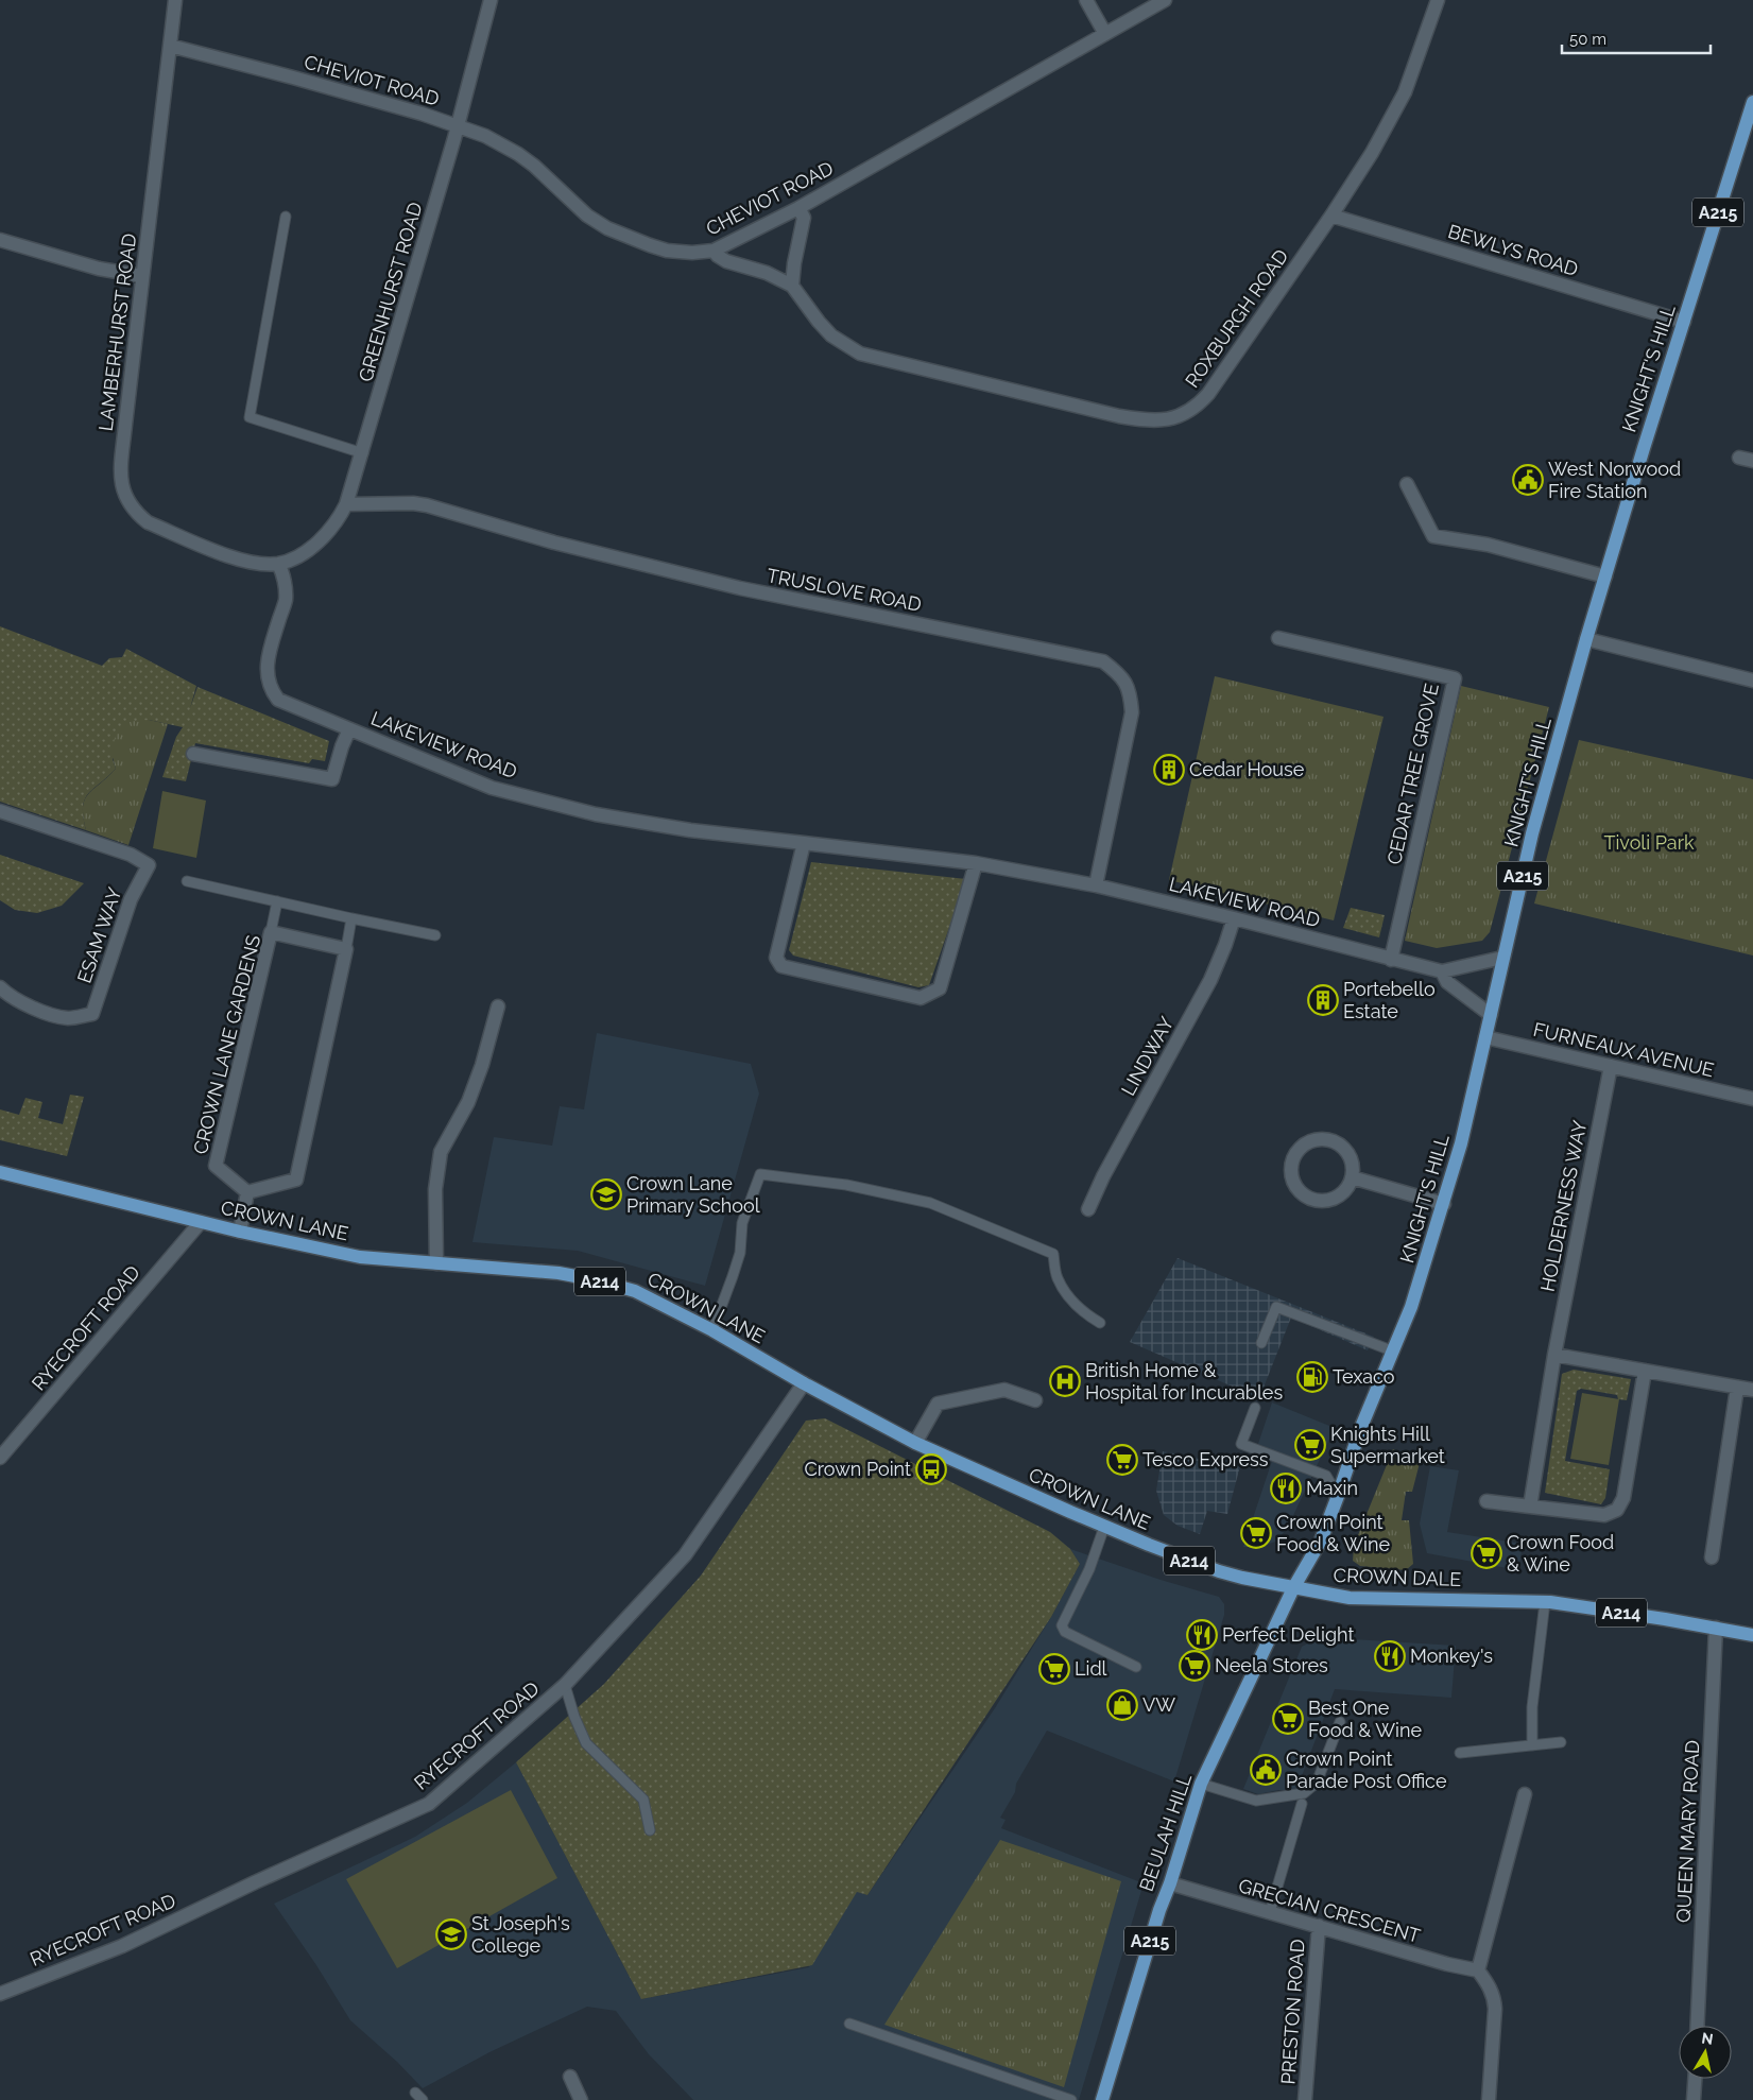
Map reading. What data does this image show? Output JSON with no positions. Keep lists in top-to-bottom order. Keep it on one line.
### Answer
{"streets":{"main road":["A215","KNIGHT'S HILL","CROWN LANE","A214","CROWN DALE","BEULAH HILL"],"street":["CHEVIOT ROAD","BEWLYS ROAD","GREENHURST ROAD","ROXBURGH ROAD","LAMBERHURST ROAD","TRUSLOVE ROAD","LAKEVIEW ROAD","CEDAR TREE GROVE","ESAM WAY","CROWN LANE GARDENS","FURNEAUX AVENUE","LINDWAY","HOLDERNESS WAY","RYECROFT ROAD","QUEEN MARY ROAD","GRECIAN CRESCENT","PRESTON ROAD"]},"crossings":[["CHEVIOT ROAD","GREENHURST ROAD"],["CHEVIOT ROAD","ROXBURGH ROAD"],["CHEVIOT ROAD","LAMBERHURST ROAD"],["BEWLYS ROAD","ROXBURGH ROAD"],["BEWLYS ROAD","KNIGHT'S HILL"],["GREENHURST ROAD","LAMBERHURST ROAD"],["GREENHURST ROAD","TRUSLOVE ROAD"],["GREENHURST ROAD","LAKEVIEW ROAD"],["LAMBERHURST ROAD","LAKEVIEW ROAD"],["KNIGHT'S HILL","LAKEVIEW ROAD"],["KNIGHT'S HILL","FURNEAUX AVENUE"],["KNIGHT'S HILL","CROWN LANE"],["KNIGHT'S HILL","CROWN DALE"],["KNIGHT'S HILL","BEULAH HILL"],["TRUSLOVE ROAD","LAKEVIEW ROAD"],["LAKEVIEW ROAD","CEDAR TREE GROVE"],["LAKEVIEW ROAD","LINDWAY"],["FURNEAUX AVENUE","HOLDERNESS WAY"],["CROWN LANE","RYECROFT ROAD"],["CROWN LANE","CROWN DALE"],["CROWN LANE","BEULAH HILL"],["CROWN DALE","QUEEN MARY ROAD"],["CROWN DALE","BEULAH HILL"],["BEULAH HILL","GRECIAN CRESCENT"],["GRECIAN CRESCENT","PRESTON ROAD"]],"parks":["Tivoli Park"],"places":{"public building":["West Norwood Fire Station","Crown Point Parade Post Office"],"building":["Cedar House","Portebello Estate"],"school or university":["Crown Lane Primary School","St Joseph's College"],"fuel station":["Texaco"],"hospital":["British Home & Hospital for Incurables"],"supermarket":["Knights Hill Supermarket","Tesco Express","Crown Point Food & Wine","Crown Food & Wine","Neela Stores","Lidl","Best One Food & Wine"],"bus stop":["Crown Point"],"restaurant":["Maxin","Perfect Delight","Monkey's"],"shop":["VW"]},"scale_bar":"50 m","north":"top"}
